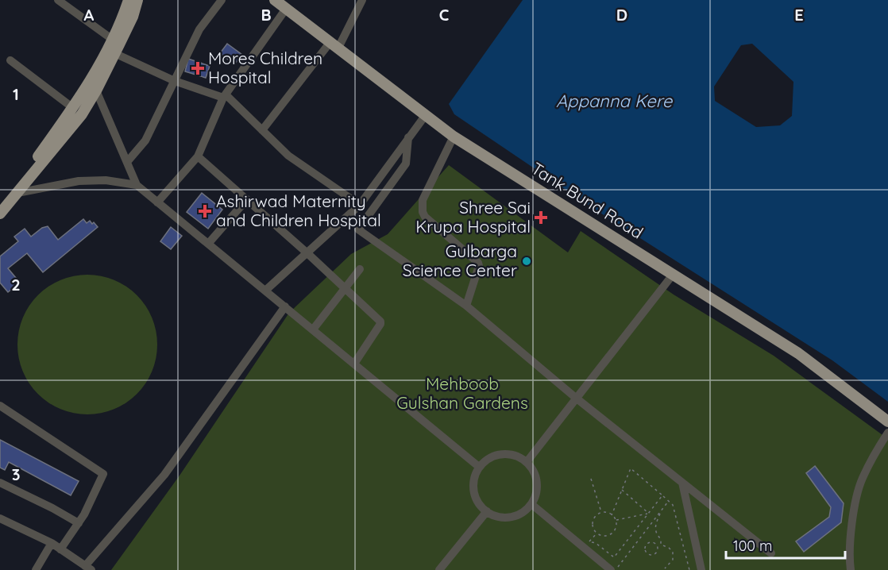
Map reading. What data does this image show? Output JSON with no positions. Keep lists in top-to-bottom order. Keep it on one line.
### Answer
{"streets":{"main road":["Tank Bund Road"]},"water":["Appanna Kere"],"parks":["Mehboob Gulshan Gardens"],"places":{"health":["Mores Children Hospital","Ashirwad Maternity and Children Hospital","Shree Sai Krupa Hospital"],"other":["Gulbarga Science Center"]},"scale_bar":"100 m","grid":{"columns":["A","B","C","D","E"],"rows":["1","2","3"]}}
